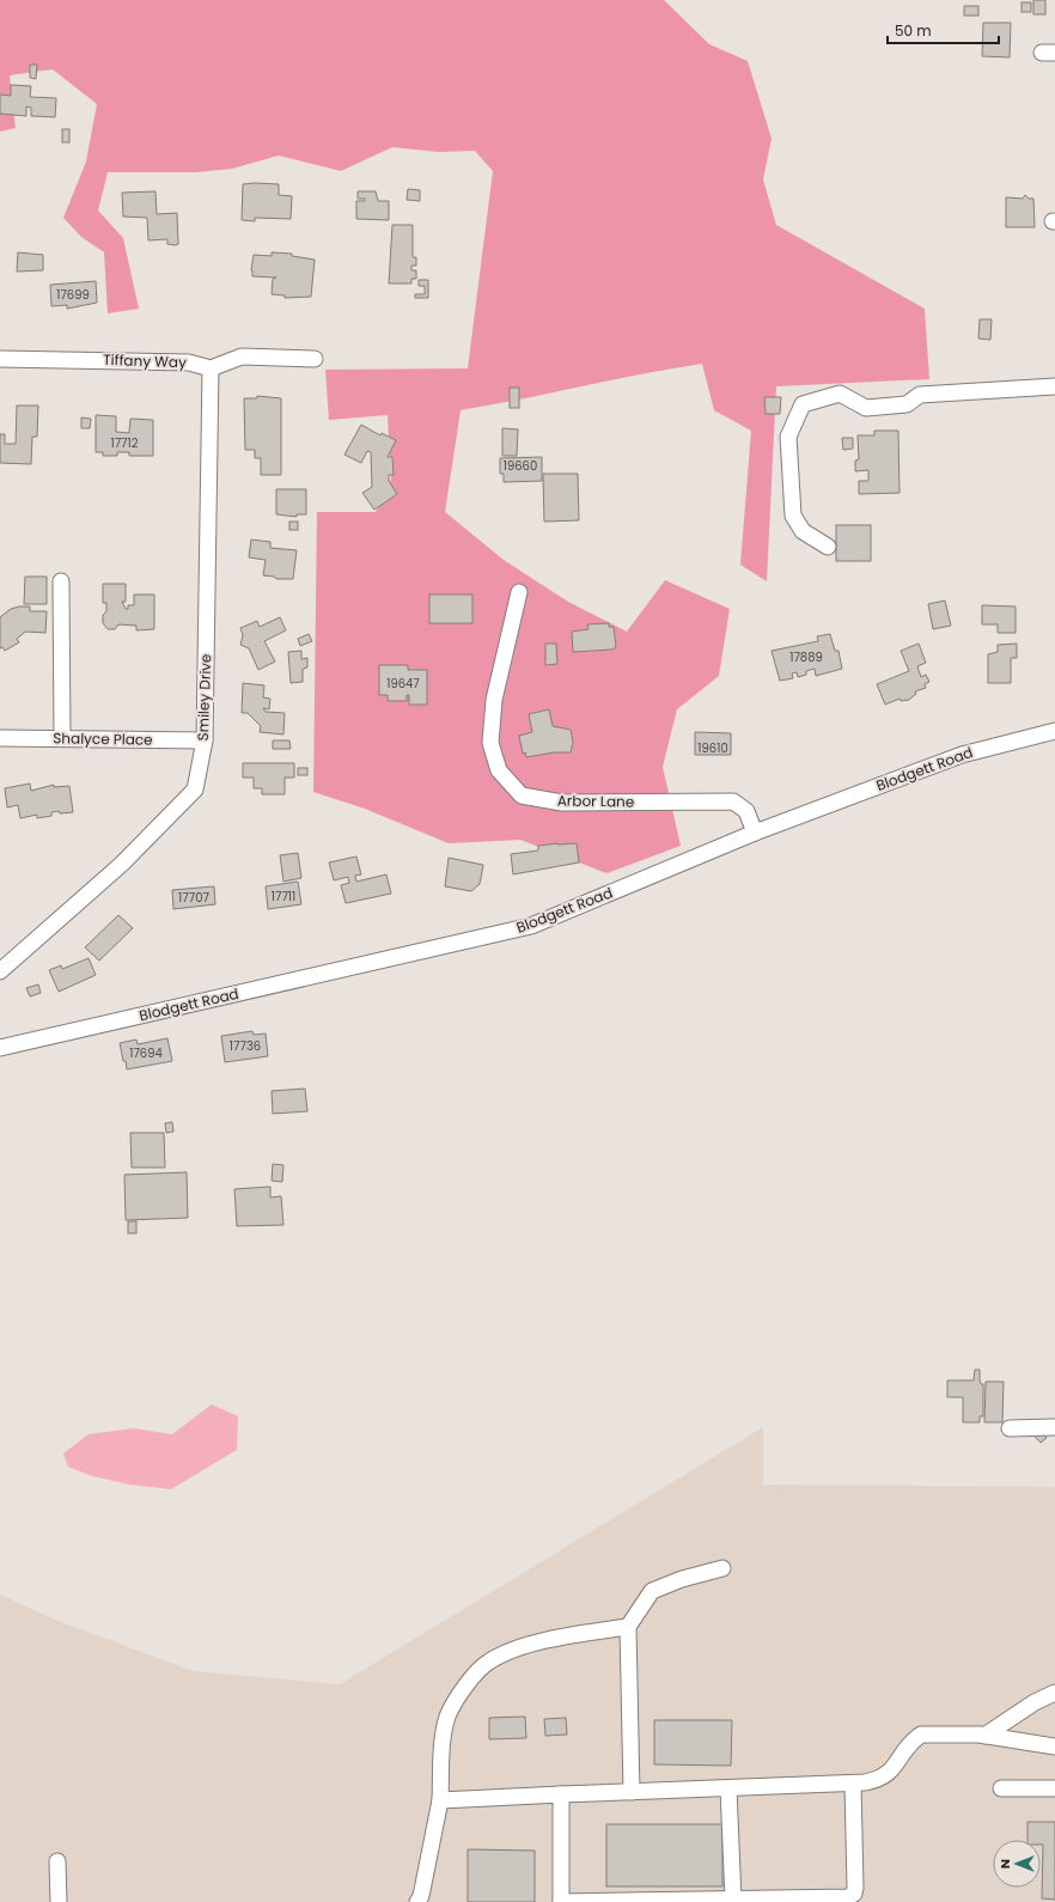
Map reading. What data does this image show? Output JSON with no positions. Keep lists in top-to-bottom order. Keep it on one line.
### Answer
{"streets":{"street":["Tiffany Way","Smiley Drive","Shalyce Place","Blodgett Road","Arbor Lane"]},"crossings":[["Tiffany Way","Smiley Drive"],["Smiley Drive","Shalyce Place"],["Blodgett Road","Arbor Lane"]],"house_numbers":["17699","17712","19660","17889","19647","19610","17711","17707","17736","17694"],"scale_bar":"50 m","north":"left"}
